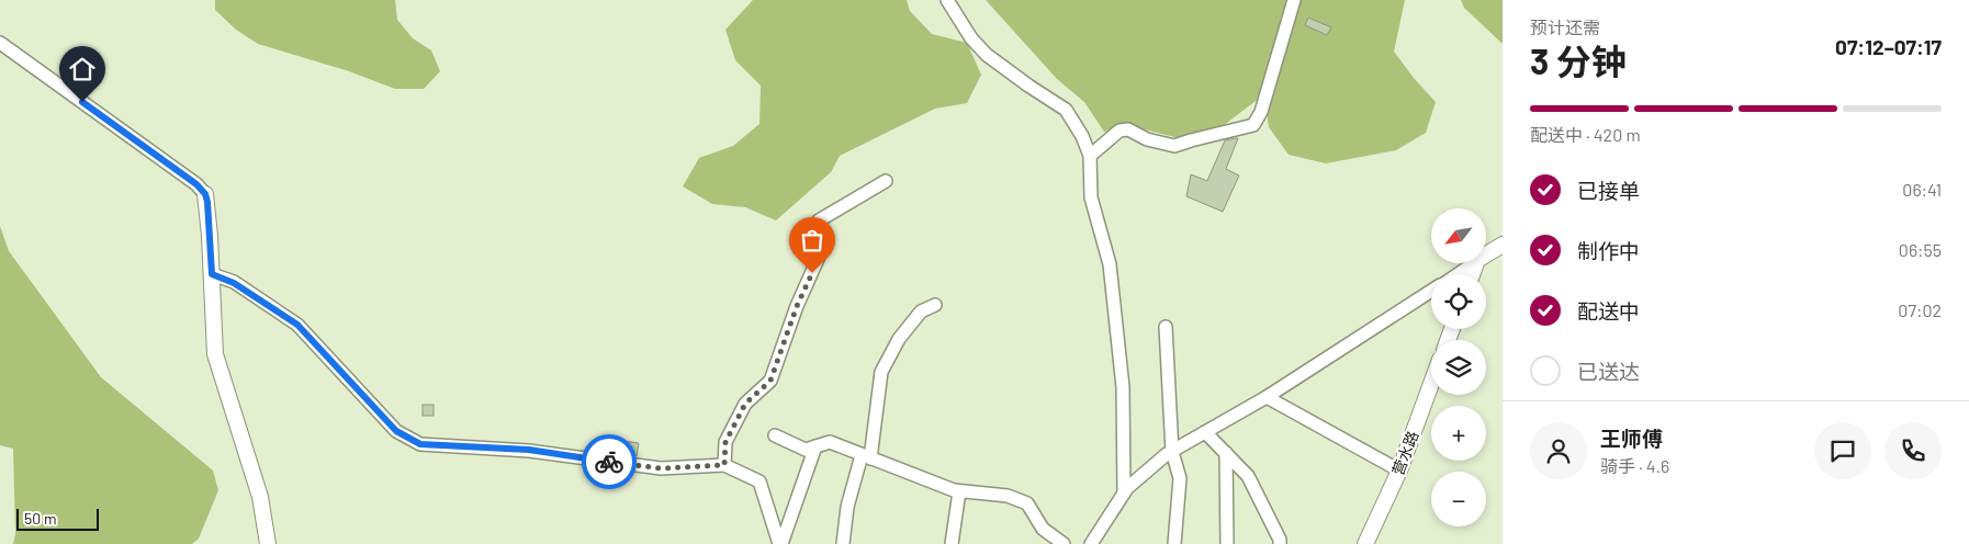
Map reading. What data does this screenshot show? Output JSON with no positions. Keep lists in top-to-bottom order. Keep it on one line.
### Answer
{"streets":{"street":["营水路"]},"scale_bar":"50 m","north":"bottom left","page":{"heading":["3 分钟","预计还需","07:12–07:17"],"panel":["王师傅","骑手 · 4.6"],"bar":"配送中 · 420 m","list":[["已接单","06:41"],["制作中","06:55"],["配送中","07:02"],"已送达"],"map_buttons":["+","−"],"scale":"50 m"}}
